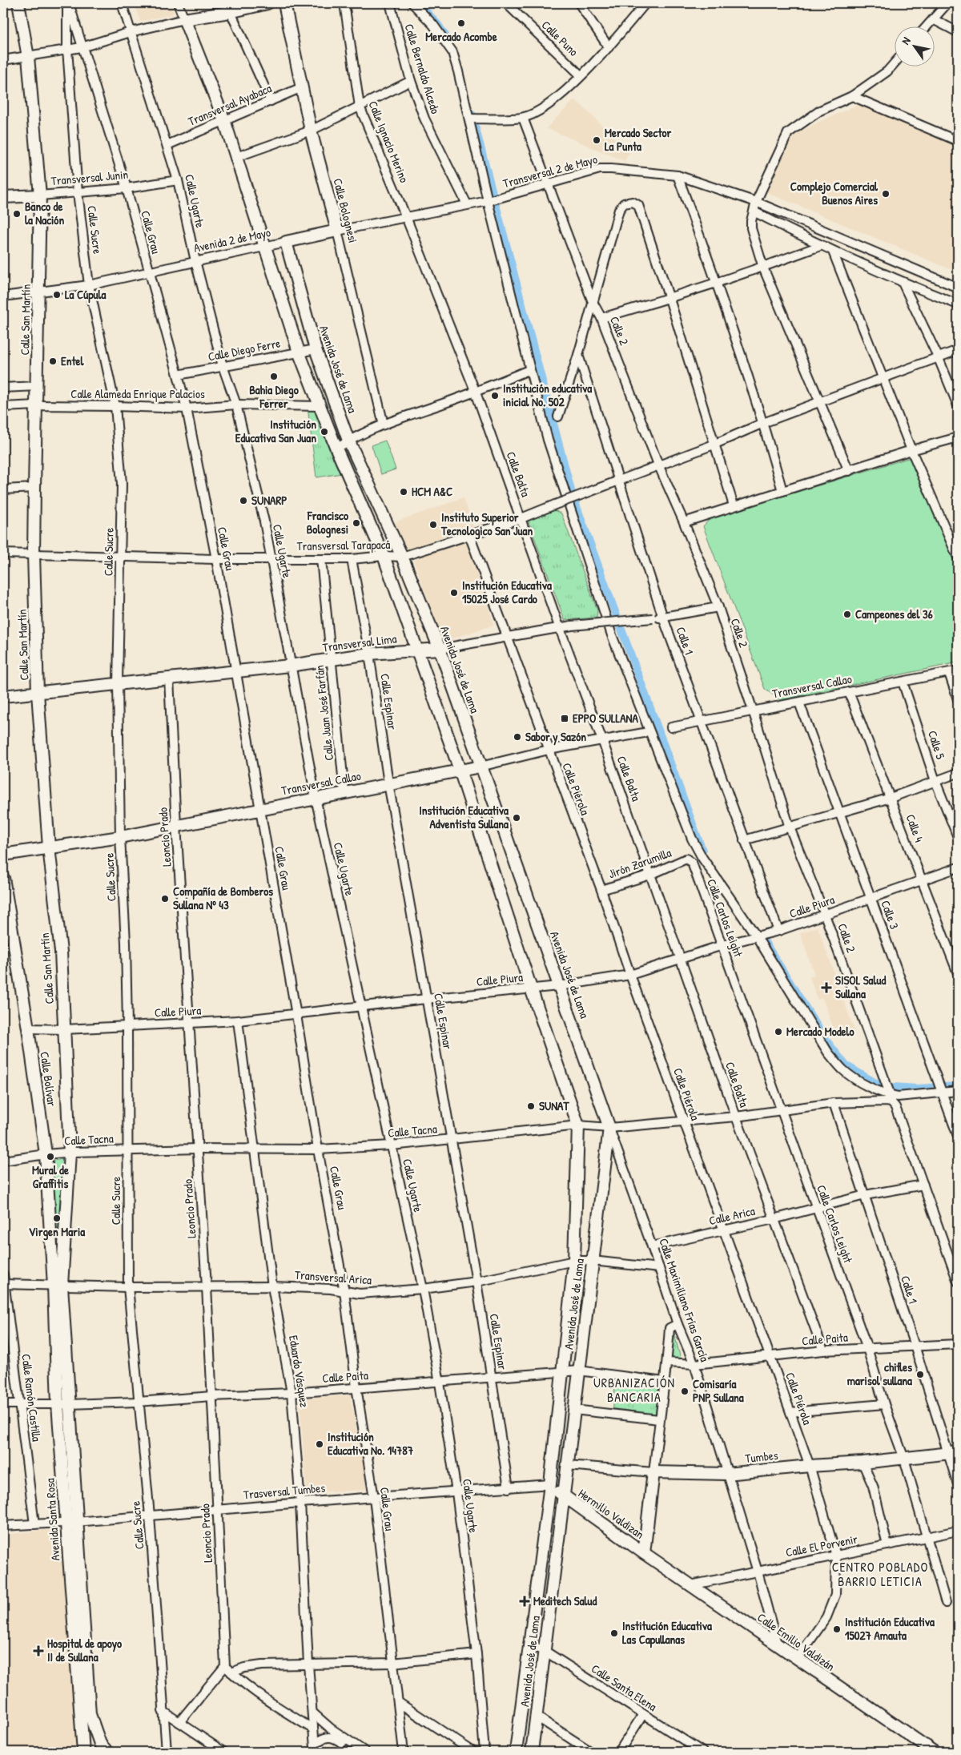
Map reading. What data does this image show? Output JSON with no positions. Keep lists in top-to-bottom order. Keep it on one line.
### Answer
{"streets":{"street":["Calle Puno","Calle Bernaldo Alcedo","Transversal Ayabaca","Calle Ignacio Merino","Transversal 2 de Mayo","Transversal Junin","Calle Ugarte","Calle Bolognesi","Calle Sucre","Calle Grau","Avenida 2 de Mayo","Calle San Martín","Calle 2","Calle Diego Ferre","Avenida José de Lama","Calle Alameda Enrique Palacios","Calle Balta","Transversal Tarapacá","Calle 1","Transversal Lima","Transversal Callao","Calle Espinar","Calle Juan José Farfán","Calle 5","Calle Piérola","Calle 4","Leoncio Prado","Jirón Zarumilla","Calle Piura","Calle 3","Calle Carlos Leight","Calle Bolívar","Calle Tacna","Calle Arica","Transversal Arica","Calle Maximiliano Frías García","Calle Paita","Eduardo Vásquez","Calle Ramón Castilla","Tumbes","Trasversal Tumbes","Hermilio Valdizan","Avenida Santa Rosa","Calle El Porvenir","Calle Emilio Valdizán","Calle Santa Elena"]},"crossings":[["Calle Bernaldo Alcedo","Transversal 2 de Mayo"],["Calle Bernaldo Alcedo","Avenida 2 de Mayo"],["Transversal Ayabaca","Calle Ugarte"],["Transversal Ayabaca","Calle Bolognesi"],["Transversal Ayabaca","Avenida José de Lama"],["Calle Ignacio Merino","Avenida 2 de Mayo"],["Calle Ignacio Merino","Calle Balta"],["Transversal 2 de Mayo","Avenida 2 de Mayo"],["Transversal 2 de Mayo","Calle 2"],["Transversal Junin","Calle Ugarte"],["Transversal Junin","Calle Sucre"],["Transversal Junin","Calle Grau"],["Transversal Junin","Calle San Martín"],["Calle Ugarte","Avenida 2 de Mayo"],["Calle Ugarte","Calle Diego Ferre"],["Calle Ugarte","Calle Alameda Enrique Palacios"],["Calle Ugarte","Transversal Tarapacá"],["Calle Ugarte","Transversal Lima"],["Calle Ugarte","Transversal Callao"],["Calle Ugarte","Calle Piura"],["Calle Ugarte","Calle Tacna"],["Calle Ugarte","Transversal Arica"],["Calle Ugarte","Calle Paita"],["Calle Ugarte","Trasversal Tumbes"],["Calle Bolognesi","Avenida 2 de Mayo"],["Calle Sucre","Calle Grau"],["Calle Sucre","Avenida 2 de Mayo"],["Calle Sucre","Calle Alameda Enrique Palacios"],["Calle Sucre","Transversal Tarapacá"],["Calle Sucre","Transversal Lima"],["Calle Sucre","Transversal Callao"],["Calle Sucre","Calle Piura"],["Calle Sucre","Calle Tacna"],["Calle Sucre","Transversal Arica"],["Calle Sucre","Calle Paita"],["Calle Sucre","Trasversal Tumbes"],["Calle Grau","Avenida 2 de Mayo"],["Calle Grau","Calle Diego Ferre"],["Calle Grau","Calle Alameda Enrique Palacios"],["Calle Grau","Transversal Tarapacá"],["Calle Grau","Transversal Lima"],["Calle Grau","Transversal Callao"],["Calle Grau","Calle Piura"],["Calle Grau","Calle Tacna"],["Calle Grau","Transversal Arica"],["Calle Grau","Calle Paita"],["Calle Grau","Trasversal Tumbes"],["Avenida 2 de Mayo","Calle San Martín"],["Avenida 2 de Mayo","Avenida José de Lama"],["Avenida 2 de Mayo","Calle Balta"],["Calle San Martín","Calle Alameda Enrique Palacios"],["Calle San Martín","Transversal Tarapacá"],["Calle San Martín","Transversal Lima"],["Calle San Martín","Transversal Callao"],["Calle San Martín","Calle Piura"],["Calle San Martín","Calle Bolívar"],["Calle San Martín","Calle Tacna"],["Calle San Martín","Transversal Arica"],["Calle San Martín","Avenida Santa Rosa"],["Calle 2","Transversal Tarapacá"],["Calle 2","Transversal Lima"],["Calle 2","Transversal Callao"],["Calle 2","Calle Piura"],["Calle Diego Ferre","Avenida José de Lama"],["Avenida José de Lama","Calle Alameda Enrique Palacios"],["Avenida José de Lama","Transversal Tarapacá"],["Avenida José de Lama","Transversal Lima"],["Avenida José de Lama","Transversal Callao"],["Avenida José de Lama","Calle Piura"],["Avenida José de Lama","Calle Tacna"],["Avenida José de Lama","Transversal Arica"],["Avenida José de Lama","Calle Maximiliano Frías García"],["Avenida José de Lama","Calle Paita"],["Avenida José de Lama","Tumbes"],["Avenida José de Lama","Trasversal Tumbes"],["Avenida José de Lama","Hermilio Valdizan"],["Avenida José de Lama","Calle Santa Elena"],["Calle Balta","Transversal Tarapacá"],["Calle Balta","Transversal Lima"],["Calle Balta","Transversal Callao"],["Calle Balta","Jirón Zarumilla"],["Calle Balta","Calle Piura"],["Calle Balta","Calle Tacna"],["Calle Balta","Calle Arica"],["Calle Balta","Calle Paita"],["Transversal Tarapacá","Calle 1"],["Transversal Tarapacá","Calle Espinar"],["Transversal Tarapacá","Calle Juan José Farfán"],["Transversal Tarapacá","Calle Piérola"],["Calle 1","Transversal Lima"],["Calle 1","Transversal Callao"],["Calle 1","Calle Piura"],["Calle 1","Calle Tacna"],["Calle 1","Calle Arica"],["Calle 1","Calle Paita"],["Calle 1","Tumbes"],["Transversal Lima","Calle Espinar"],["Transversal Lima","Calle Juan José Farfán"],["Transversal Lima","Calle Piérola"],["Transversal Lima","Leoncio Prado"],["Transversal Callao","Calle Espinar"],["Transversal Callao","Calle Juan José Farfán"],["Transversal Callao","Calle 5"],["Transversal Callao","Calle Piérola"],["Transversal Callao","Calle 4"],["Transversal Callao","Leoncio Prado"],["Transversal Callao","Calle 3"],["Calle Espinar","Calle Piura"],["Calle Espinar","Calle Tacna"],["Calle Espinar","Transversal Arica"],["Calle Espinar","Calle Paita"],["Calle Espinar","Trasversal Tumbes"],["Calle Piérola","Jirón Zarumilla"],["Calle Piérola","Calle Piura"],["Calle Piérola","Calle Tacna"],["Calle Piérola","Calle Arica"],["Calle Piérola","Calle Paita"],["Calle Piérola","Tumbes"],["Calle Piérola","Calle El Porvenir"],["Calle Piérola","Calle Emilio Valdizán"],["Calle 4","Calle Piura"],["Leoncio Prado","Calle Piura"],["Leoncio Prado","Calle Tacna"],["Leoncio Prado","Transversal Arica"],["Leoncio Prado","Calle Paita"],["Leoncio Prado","Trasversal Tumbes"],["Jirón Zarumilla","Calle Carlos Leight"],["Calle Piura","Calle 3"],["Calle Piura","Calle Carlos Leight"],["Calle Piura","Calle Bolívar"],["Calle Piura","Eduardo Vásquez"],["Calle Carlos Leight","Calle Tacna"],["Calle Carlos Leight","Calle Arica"],["Calle Carlos Leight","Calle Paita"],["Calle Carlos Leight","Tumbes"],["Calle Carlos Leight","Calle El Porvenir"],["Calle Bolívar","Calle Tacna"],["Calle Bolívar","Transversal Arica"],["Calle Bolívar","Avenida Santa Rosa"],["Calle Tacna","Calle Arica"],["Calle Tacna","Calle Maximiliano Frías García"],["Calle Tacna","Eduardo Vásquez"],["Calle Arica","Calle Maximiliano Frías García"],["Transversal Arica","Calle Maximiliano Frías García"],["Transversal Arica","Eduardo Vásquez"],["Transversal Arica","Calle Ramón Castilla"],["Transversal Arica","Avenida Santa Rosa"],["Calle Maximiliano Frías García","Calle Paita"],["Calle Maximiliano Frías García","Tumbes"],["Calle Maximiliano Frías García","Calle El Porvenir"],["Calle Maximiliano Frías García","Calle Emilio Valdizán"],["Calle Paita","Eduardo Vásquez"],["Calle Paita","Calle Ramón Castilla"],["Calle Paita","Avenida Santa Rosa"],["Eduardo Vásquez","Trasversal Tumbes"],["Calle Ramón Castilla","Trasversal Tumbes"],["Trasversal Tumbes","Avenida Santa Rosa"],["Hermilio Valdizan","Calle Emilio Valdizán"],["Calle El Porvenir","Calle Emilio Valdizán"]],"districts":["URBANIZACIÓN BANCARIA","CENTRO POBLADO BARRIO LETICIA"],"places":{"other":["Mercado Acombe","Mercado Sector La Punta","Complejo Comercial Buenos Aires","Banco de la Nación","La Cúpula","Entel","Bahia Diego Ferrer","Institución educativa inicial No. 502","Institución Educativa San Juan","HCM A&C","SUNARP","Francisco Bolognesi","Instituto Superior Tecnologico San Juan","Institución Educativa 15025 José Cardo","Campeones del 36","Sabor y Sazón","Institución Educativa Adventista Sullana","Compañía de Bomberos Sullana Nº 43","Mercado Modelo","SUNAT","Mural de Graffitis","Virgen Maria","chifles marisol sullana","Comisaría PNP Sullana","Institución Educativa No. 14787","Institución Educativa 15027 Amauta","Institución Educativa Las Capullanas"],"transit":["EPPO SULLANA"],"health":["SISOL Salud Sullana","Meditech Salud","Hospital de apoyo II de Sullana"]},"north":"top left"}
